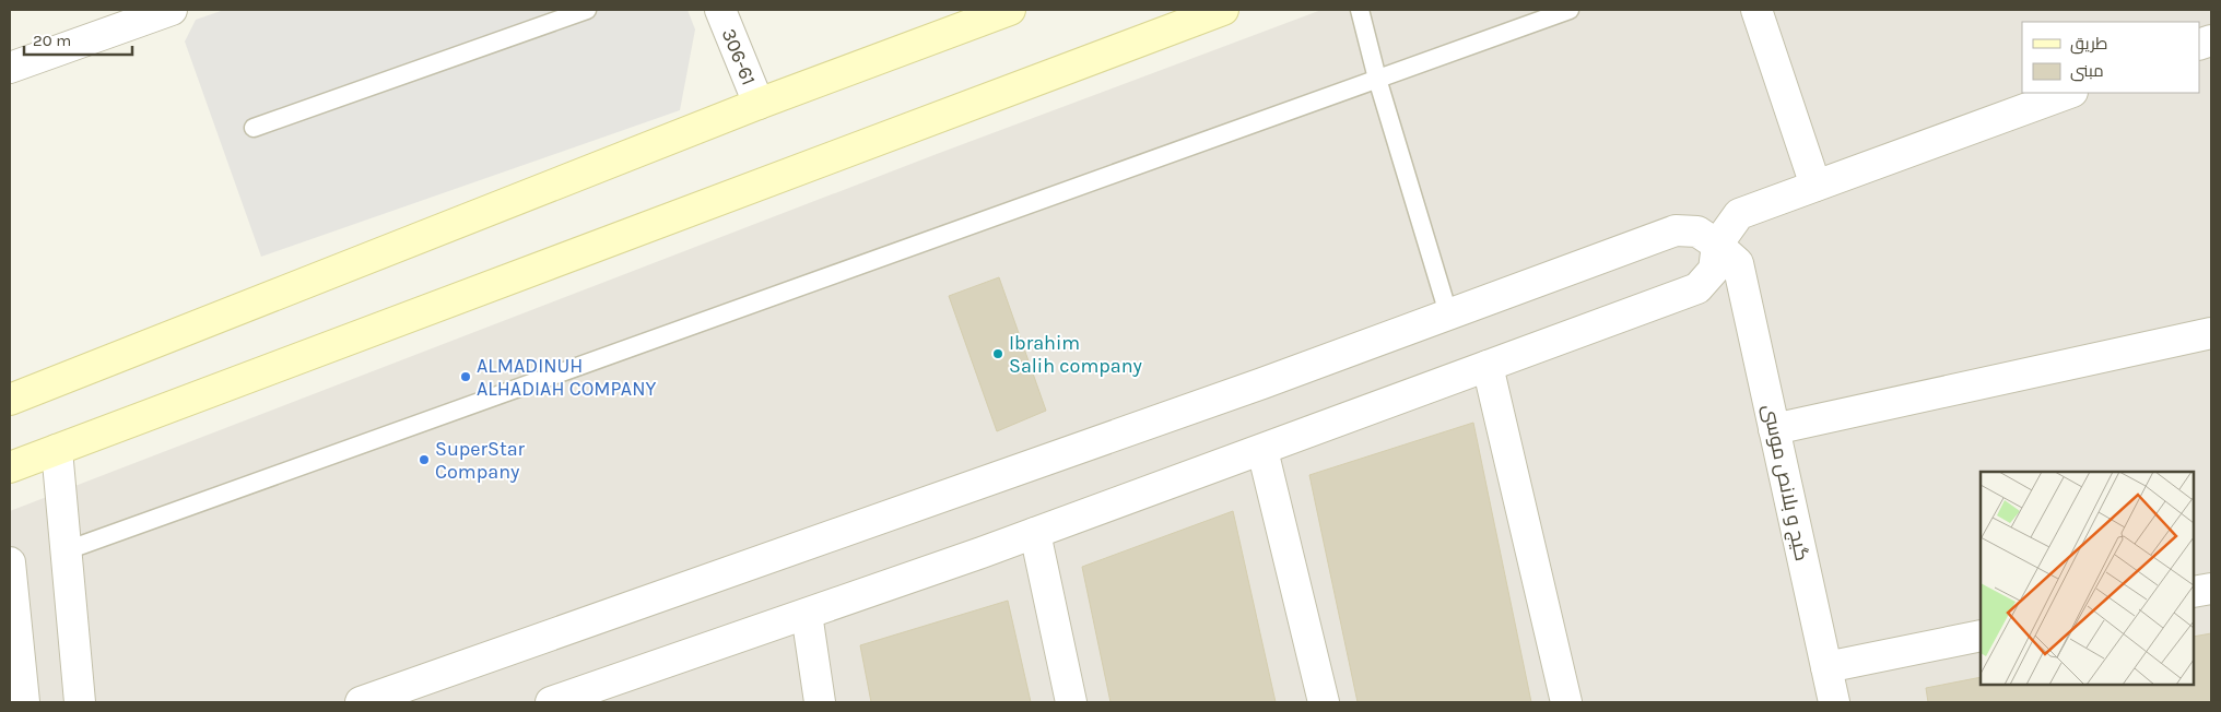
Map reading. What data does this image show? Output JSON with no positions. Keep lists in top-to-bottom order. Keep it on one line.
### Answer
{"streets":{"street":["306-61","گيج و بلانص موسى"]},"places":["Ibrahim Salih company","ALMADINUH ALHADIAH COMPANY","SuperStar Company"],"legend":["طريق","مبنى"],"scale_bar":"20 m"}
